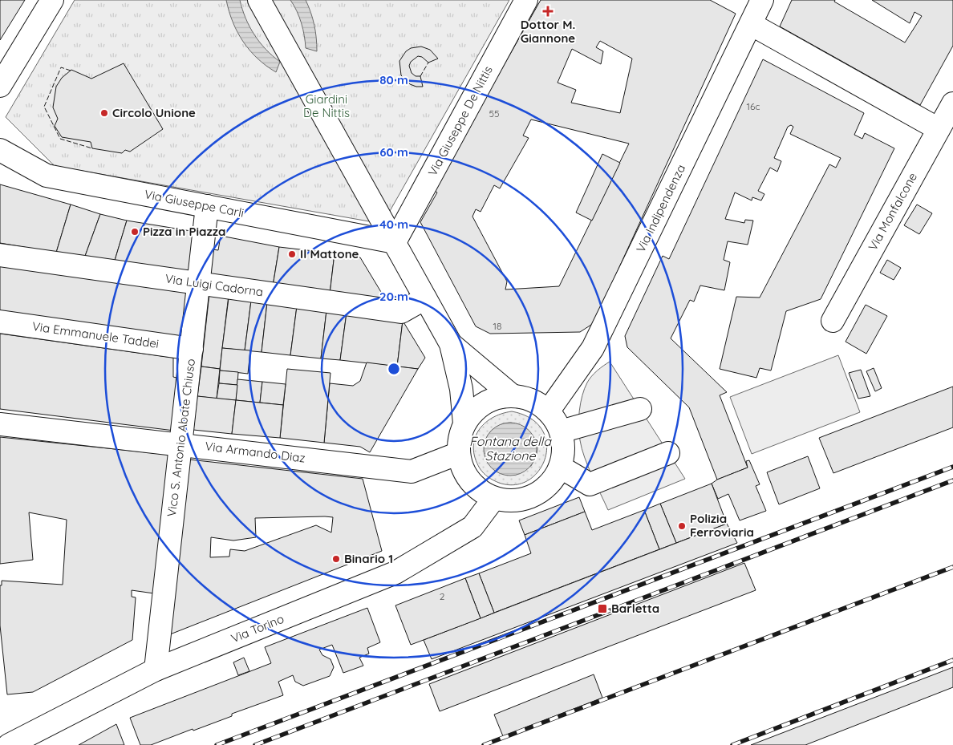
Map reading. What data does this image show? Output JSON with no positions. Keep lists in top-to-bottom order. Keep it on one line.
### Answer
{"streets":{"street":["Via Giuseppe De Nittis","Via Giuseppe Carli","Via Indipendenza","Via Monfalcone","Via Luigi Cadorna","Via Emmanuele Taddei","Vico S. Antonio Abate Chiuso","Via Armando Diaz","Via Torino"]},"crossings":[["Via Giuseppe De Nittis","Via Giuseppe Carli"],["Via Giuseppe Carli","Vico S. Antonio Abate Chiuso"],["Via Indipendenza","Via Armando Diaz"],["Via Indipendenza","Via Torino"],["Via Luigi Cadorna","Vico S. Antonio Abate Chiuso"],["Via Emmanuele Taddei","Vico S. Antonio Abate Chiuso"],["Vico S. Antonio Abate Chiuso","Via Armando Diaz"],["Vico S. Antonio Abate Chiuso","Via Torino"],["Via Armando Diaz","Via Torino"]],"water":["Fontana della Stazione"],"parks":["Giardini De Nittis"],"places":{"health":["Dottor M. Giannone"],"other":["Circolo Unione","Pizza in Piazza","Il Mattone","Polizia Ferroviaria","Binario 1"],"transit":["Barletta"]},"house_numbers":["16c","55","18","2"],"rings":["80 m","60 m","40 m","20 m"]}
